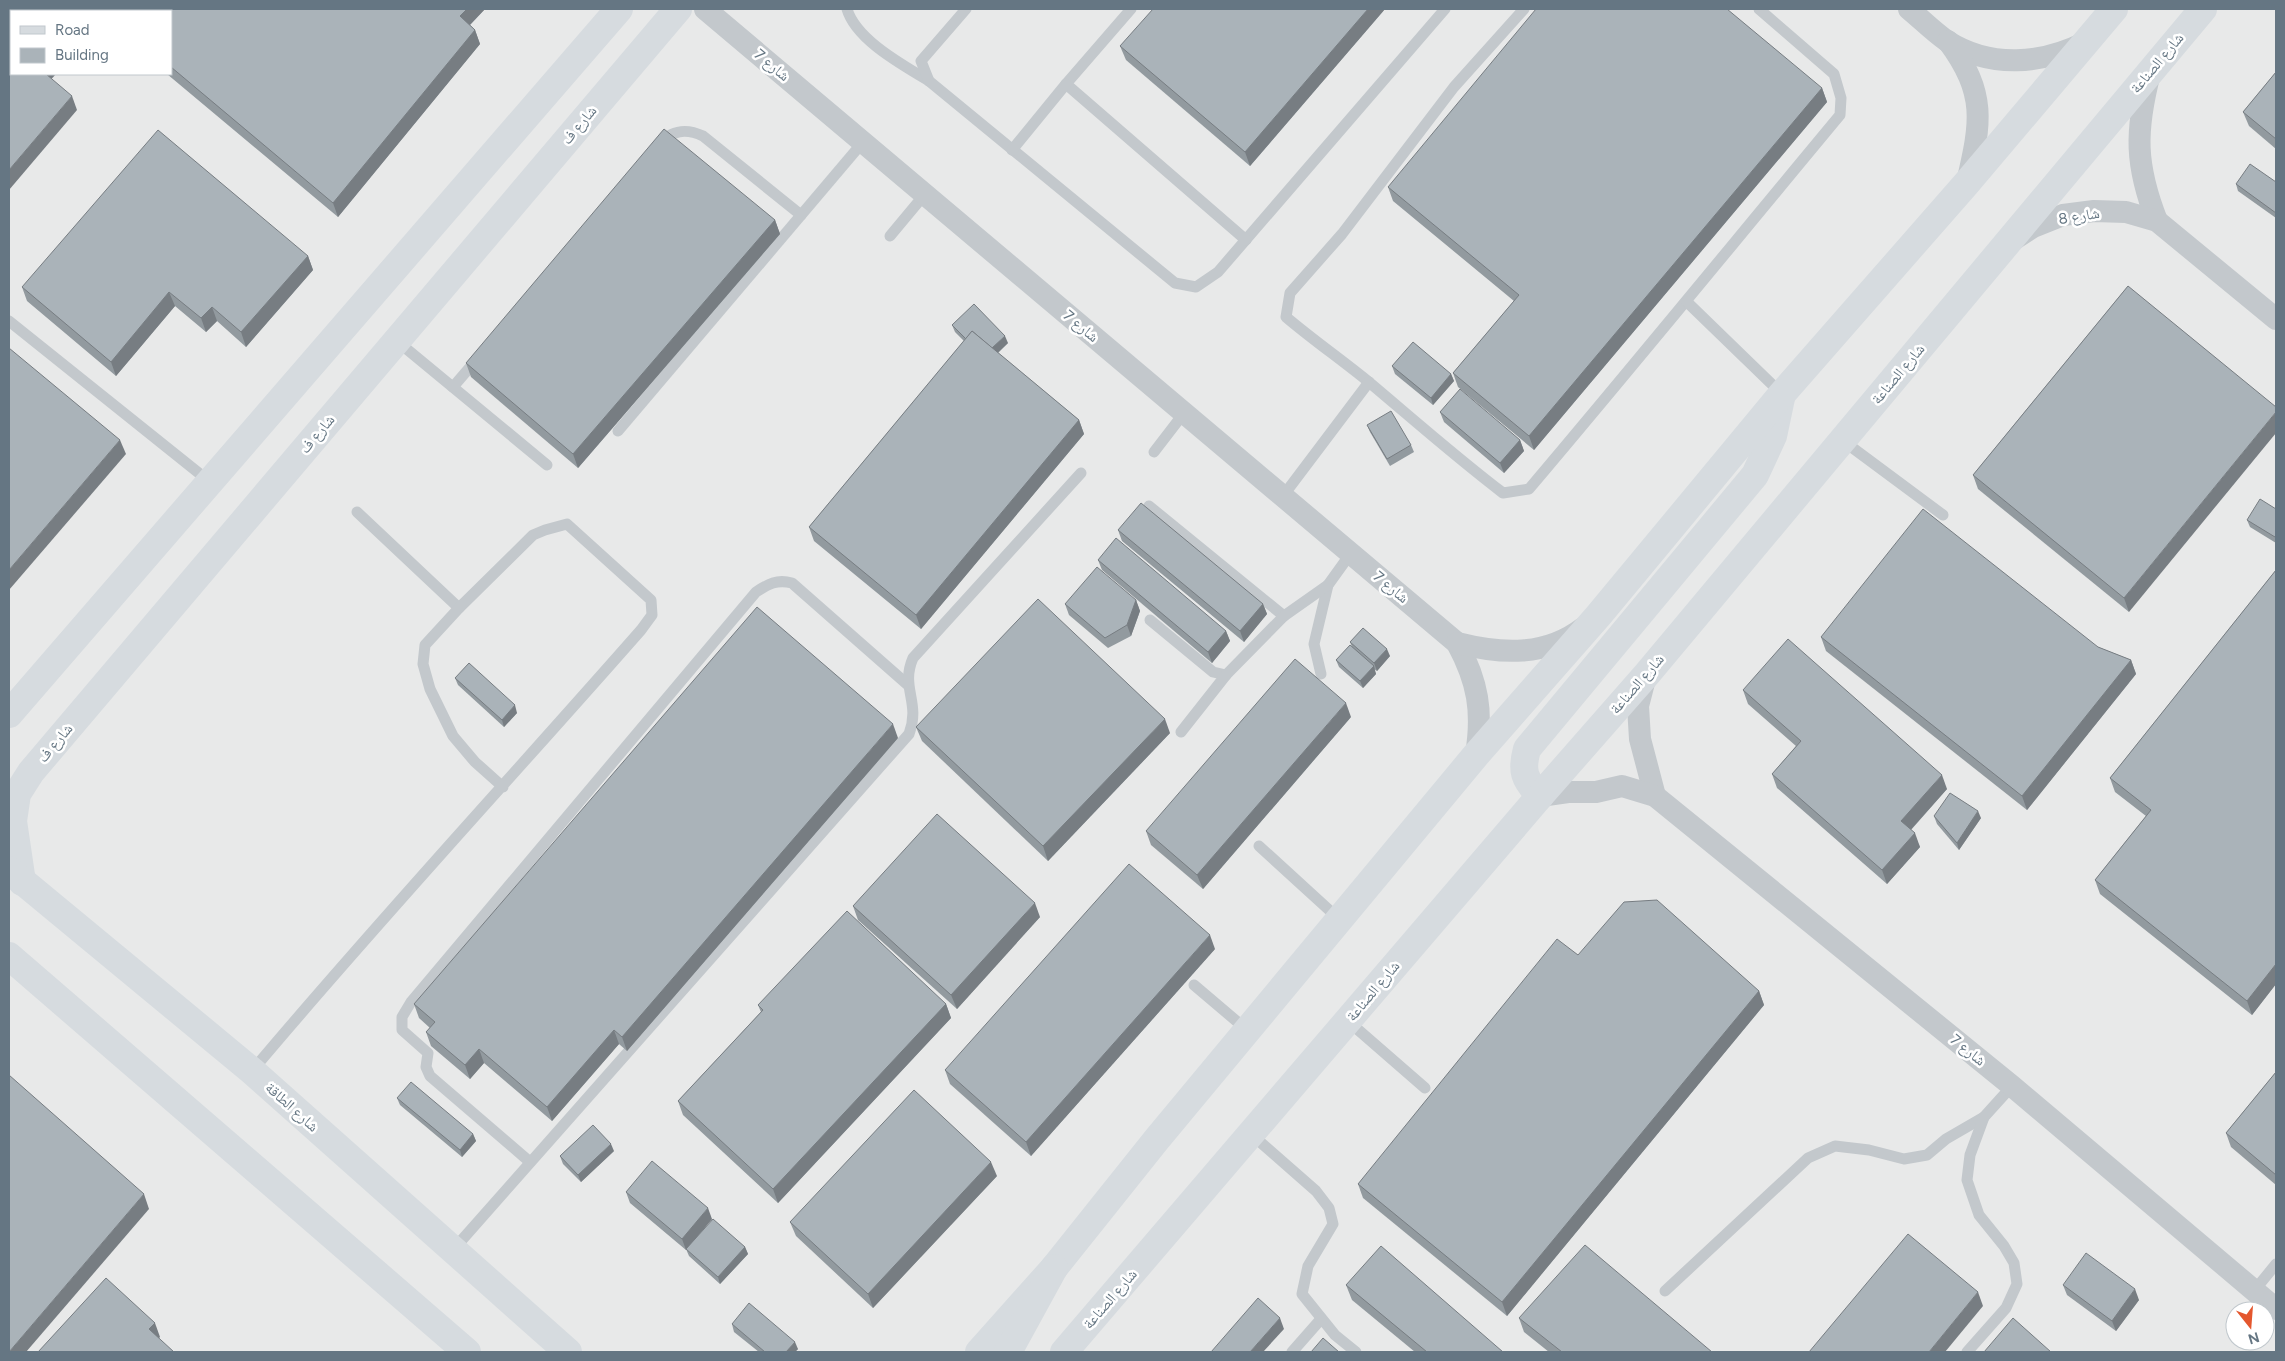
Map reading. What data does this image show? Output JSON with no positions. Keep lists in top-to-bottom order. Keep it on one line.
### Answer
{"streets":{"street":["شارع الصناعة","شارع 7","شارع ف","شارع 8","شارع الطاقة"]},"crossings":[["شارع الصناعة","شارع 7"],["شارع الصناعة","شارع 8"],["شارع ف","شارع الطاقة"]],"legend":["Road","Building"],"north":"bottom"}
